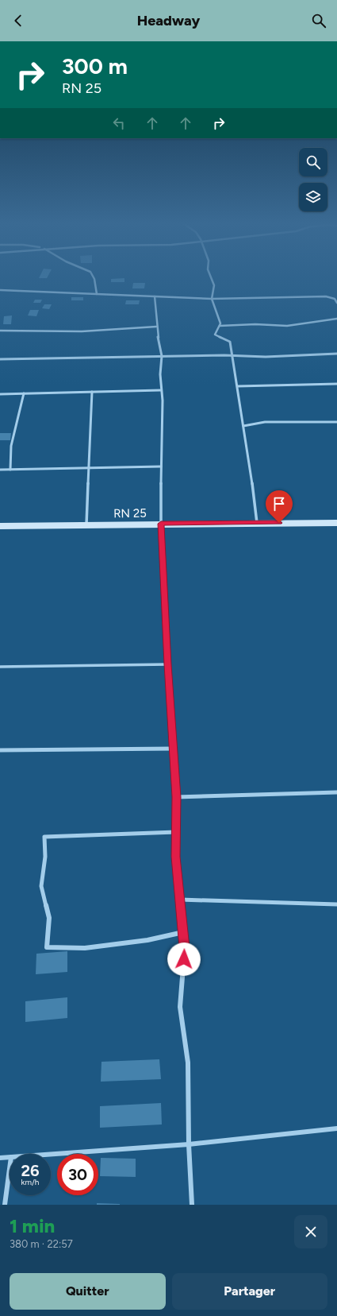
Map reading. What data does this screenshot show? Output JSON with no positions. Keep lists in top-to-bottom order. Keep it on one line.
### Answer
{"streets":{"main road":["RN 25"]},"page":{"header":"Headway","turn":["300 m","RN 25"],"speed":"26 km/h","limit":"30","heading":["1 min","380 m · 22:57"],"buttons":["Quitter","Partager"]}}
